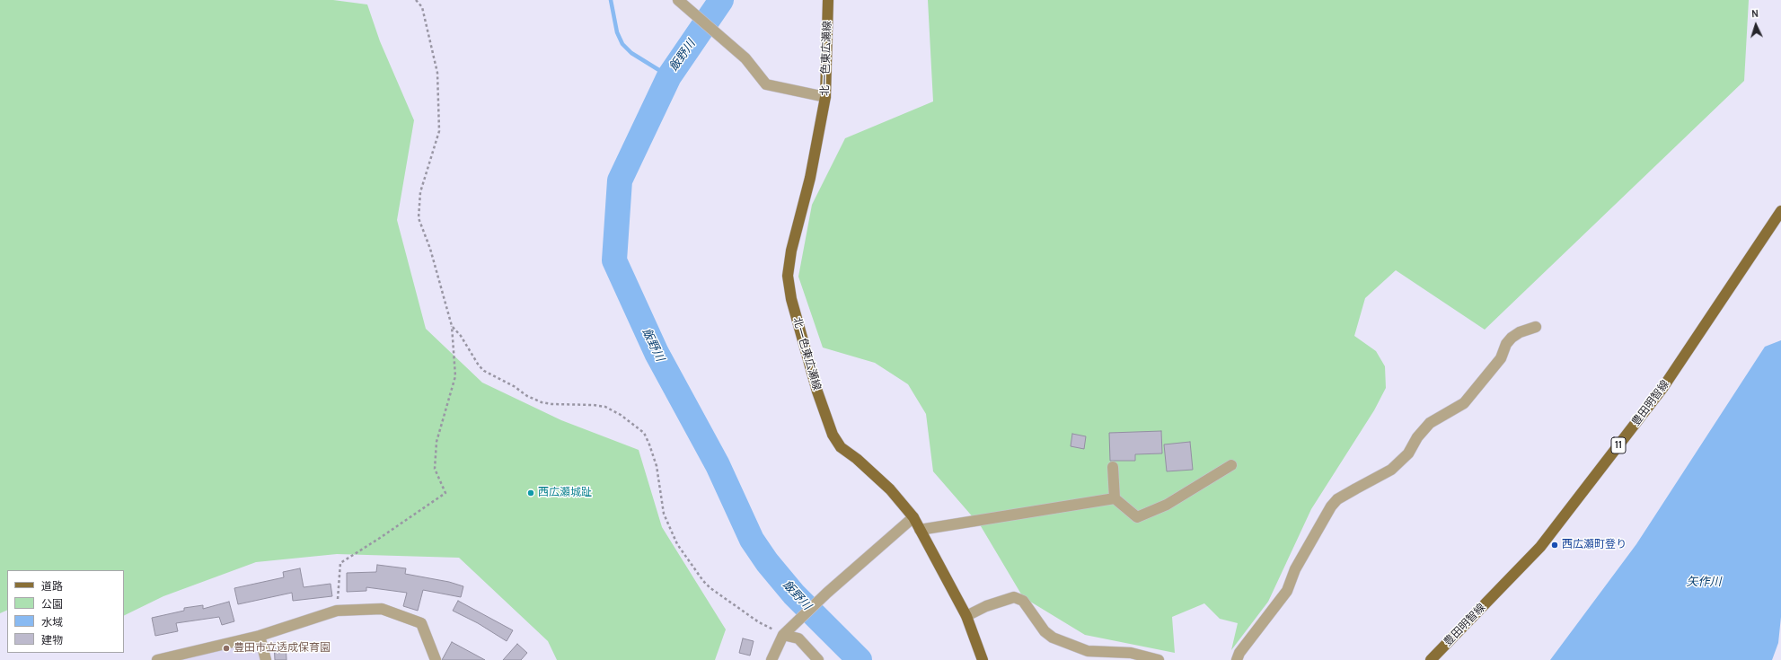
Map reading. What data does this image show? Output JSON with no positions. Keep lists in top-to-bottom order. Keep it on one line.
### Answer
{"streets":{"main road":["北一色東広瀬線","豊田明智線","11"]},"water":["飯野川","矢作川"],"places":["西広瀬城趾","西広瀬町登り","豊田市立透成保育園"],"legend":["道路","公園","水域","建物"],"north":"top"}
